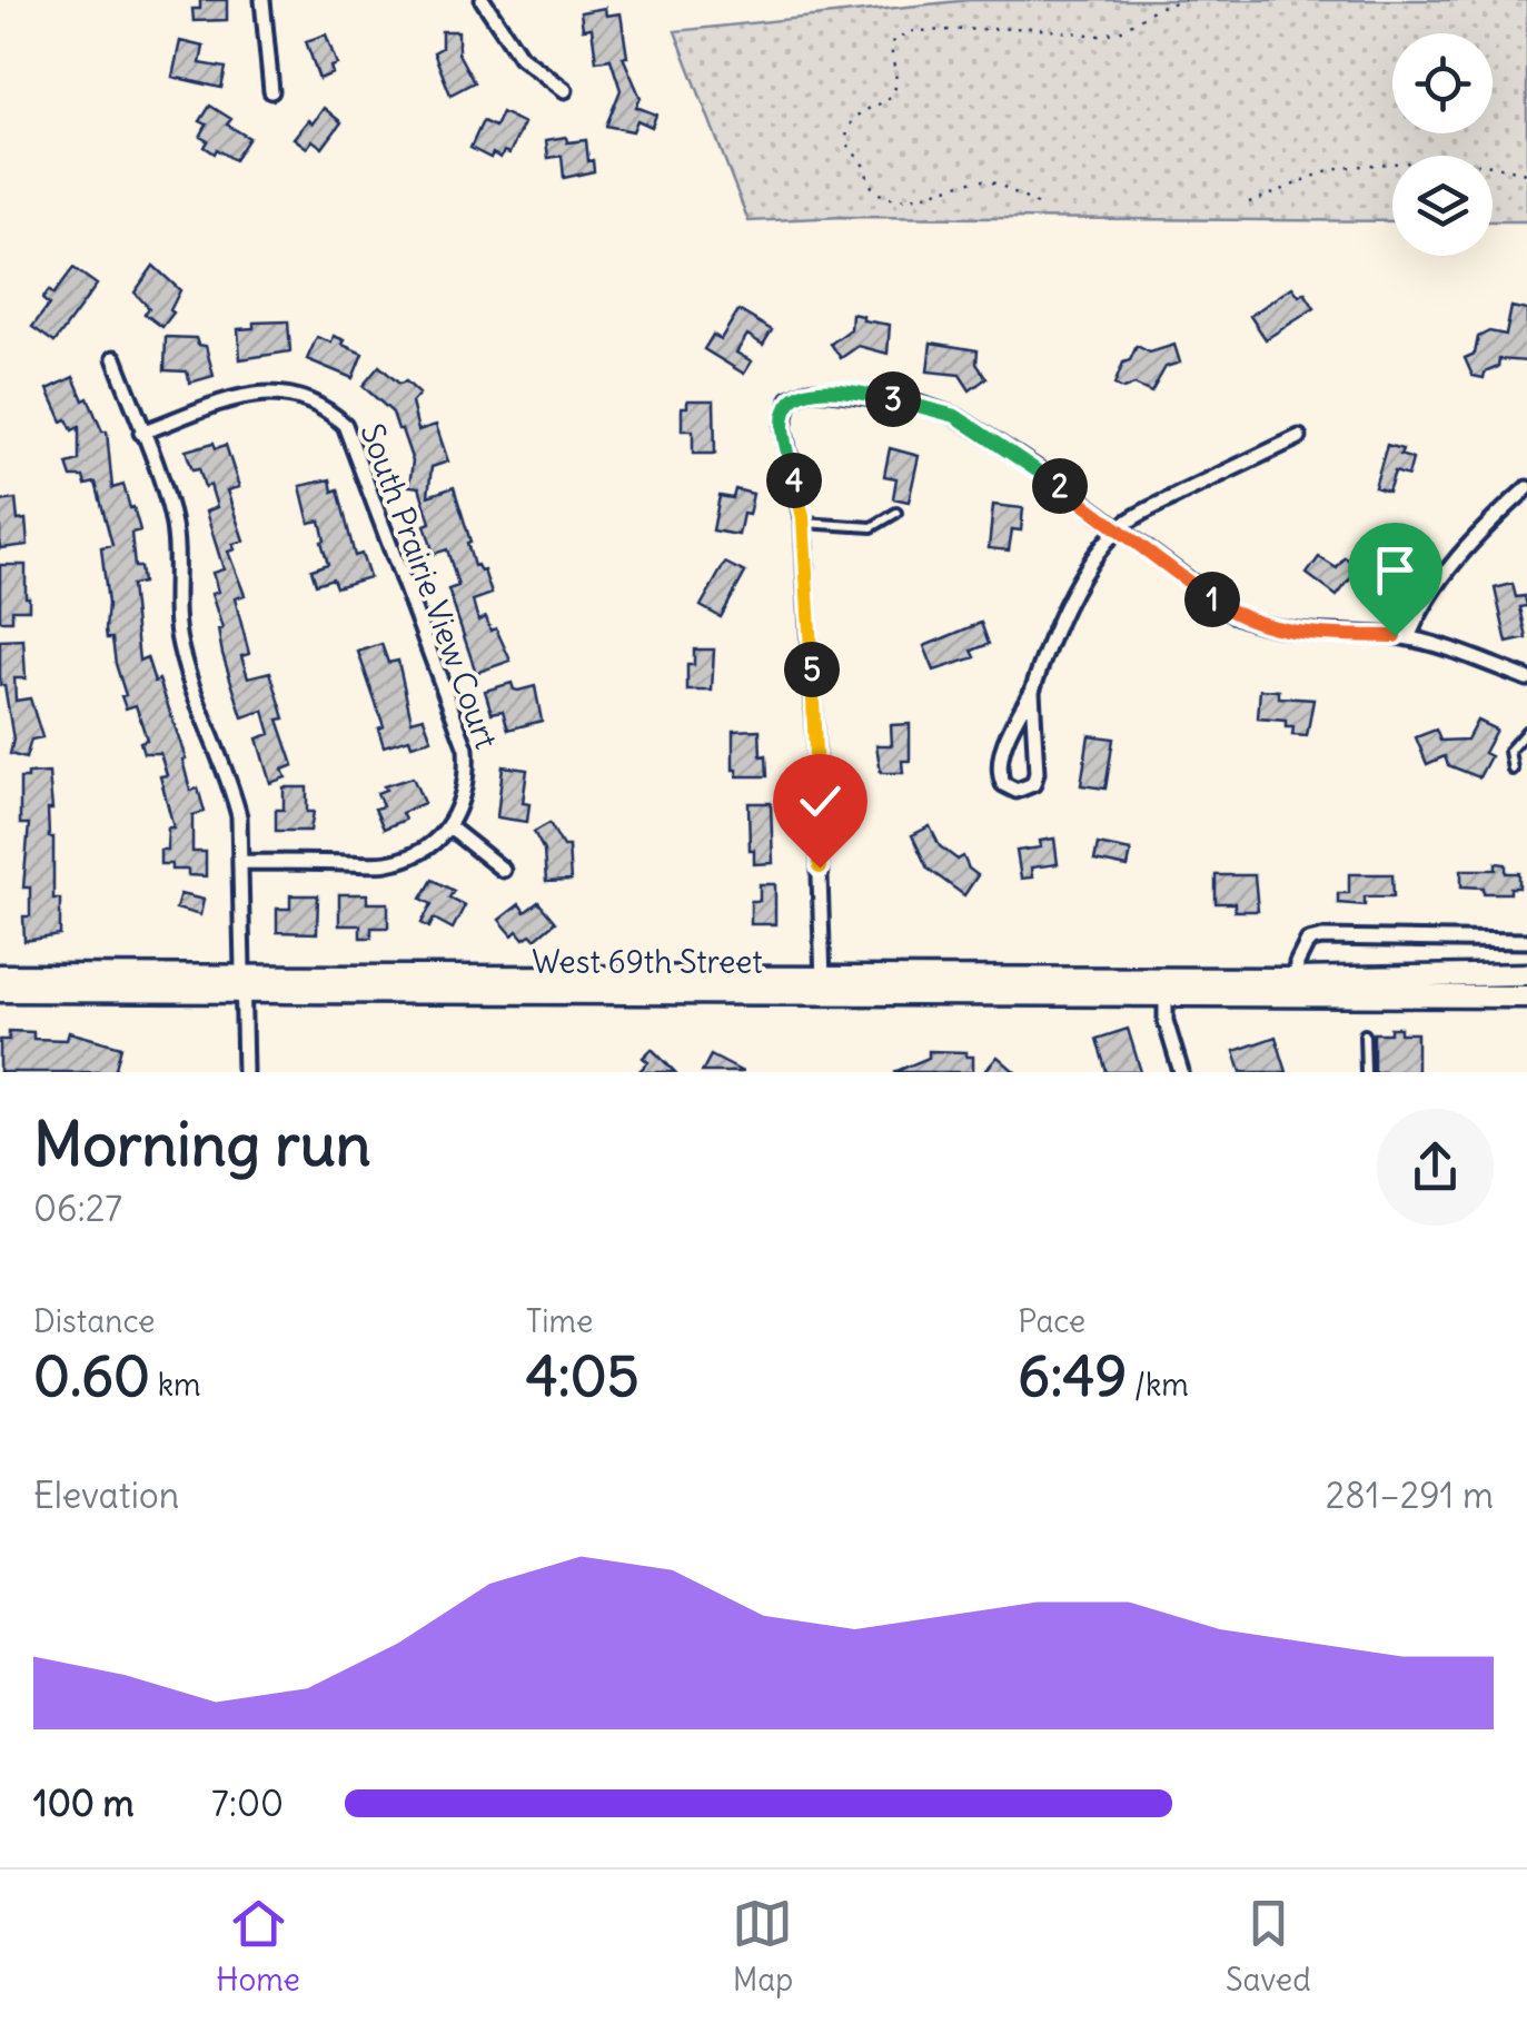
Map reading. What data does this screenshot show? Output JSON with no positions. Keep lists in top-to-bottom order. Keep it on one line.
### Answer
{"streets":{"main road":["West 69th Street"],"street":["South Prairie View Court"]},"page":{"pins":["3","4","2","1","5"],"heading":["Morning run","06:27"],"stats":[["Distance","0.60 km"],["Time","4:05"],["Pace","6:49 /km"]],"chart":["Elevation","281–291 m"],"list":[{"name":"100 m","note":"7:00"}],"tabs":["Home","Map","Saved"]}}
